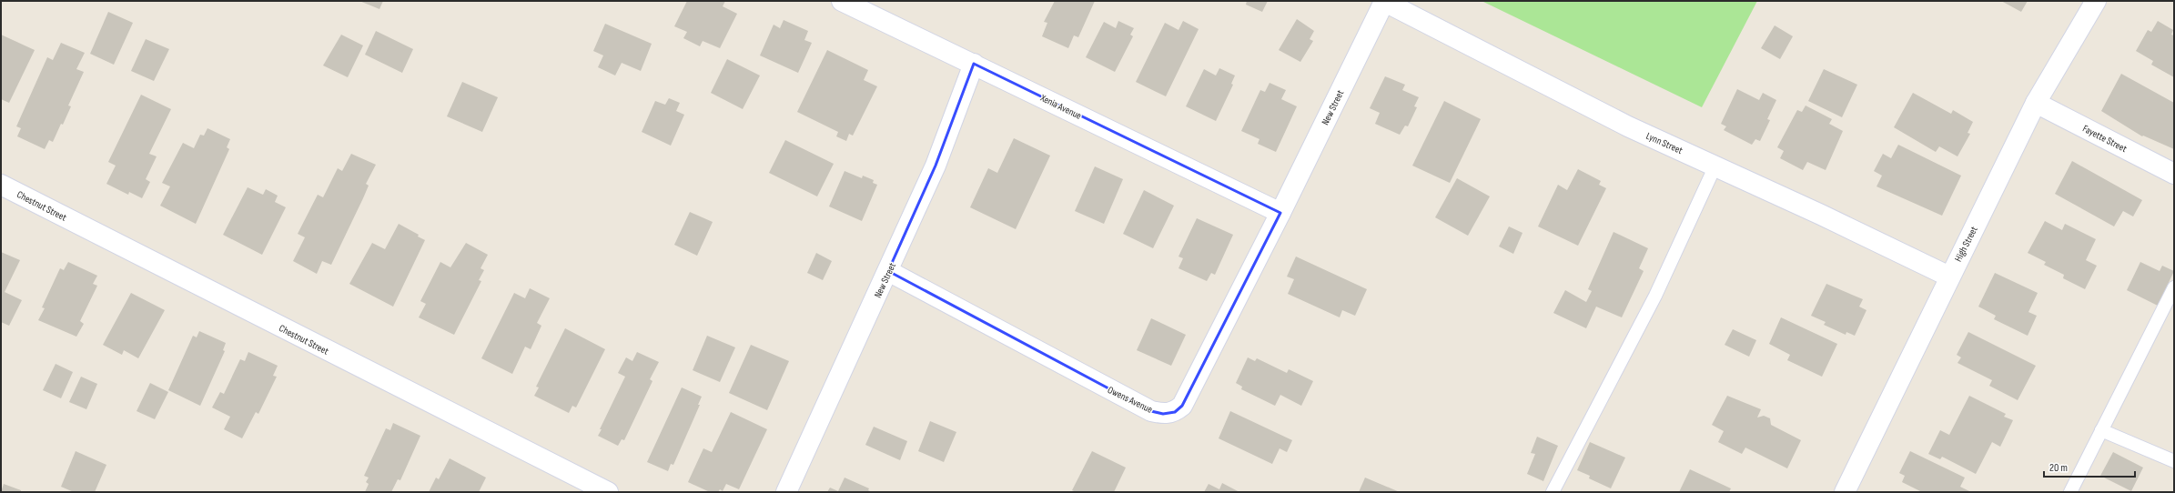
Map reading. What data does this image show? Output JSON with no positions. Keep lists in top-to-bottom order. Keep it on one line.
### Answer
{"streets":{"street":["Xenia Avenue","New Street","Fayette Street","Lynn Street","Chestnut Street","High Street","Owens Avenue"]},"crossings":[["Xenia Avenue","New Street"],["Xenia Avenue","Owens Avenue"],["New Street","Lynn Street"],["New Street","Owens Avenue"],["Fayette Street","High Street"],["Lynn Street","High Street"]],"scale_bar":"20 m"}
